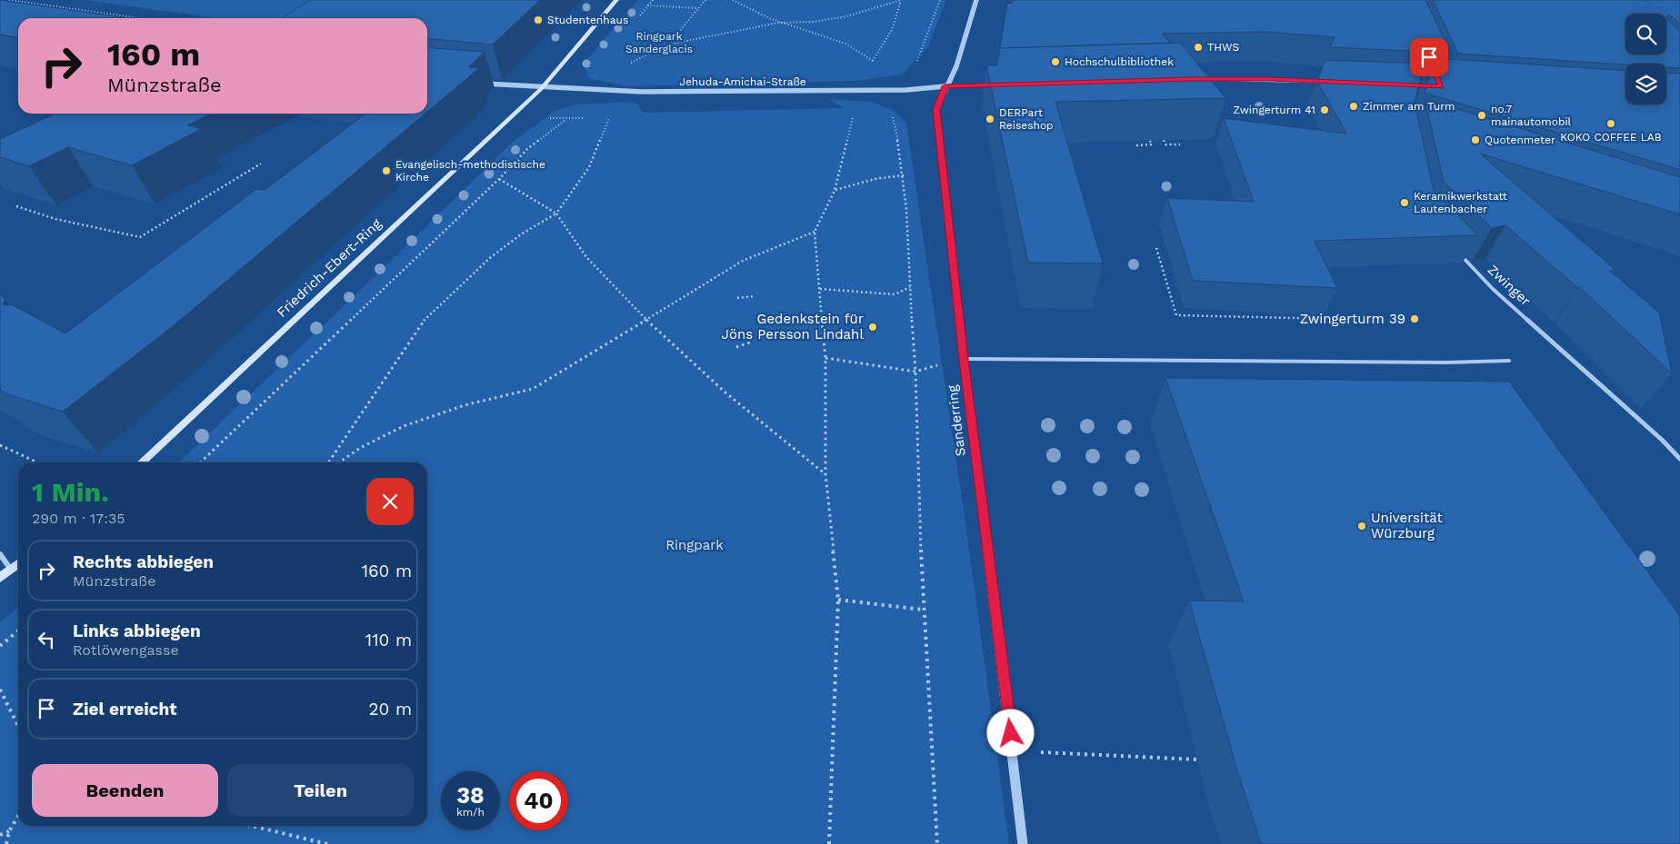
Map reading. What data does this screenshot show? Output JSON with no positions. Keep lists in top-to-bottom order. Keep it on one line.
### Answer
{"streets":{"main road":["Friedrich-Ebert-Ring"],"street":["Jehuda-Amichai-Straße","Zwinger","Sanderring"]},"crossings":[["Jehuda-Amichai-Straße","Friedrich-Ebert-Ring"],["Jehuda-Amichai-Straße","Sanderring"]],"parks":["Ringpark Sanderglacis","Ringpark"],"places":["Studentenhaus","THWS","Hochschulbibliothek","Zimmer am Turm","Zwingerturm 41","no.7 mainautomobil","DERPart Reiseshop","KOKO COFFEE LAB","Quotenmeter","Evangelisch-methodistische Kirche","Keramikwerkstatt Lautenbacher","Zwingerturm 39","Gedenkstein für Jöns Persson Lindahl","Universität Würzburg"],"page":{"turn":["160 m","Münzstraße"],"heading":["1 Min.","290 m · 17:35"],"list":[{"name":"Rechts abbiegen","note":"Münzstraße","value":"160 m"},{"name":"Links abbiegen","note":"Rotlöwengasse","value":"110 m"},{"name":"Ziel erreicht","value":"20 m"}],"buttons":["Beenden","Teilen"],"speed":"38 km/h","limit":"40"}}
